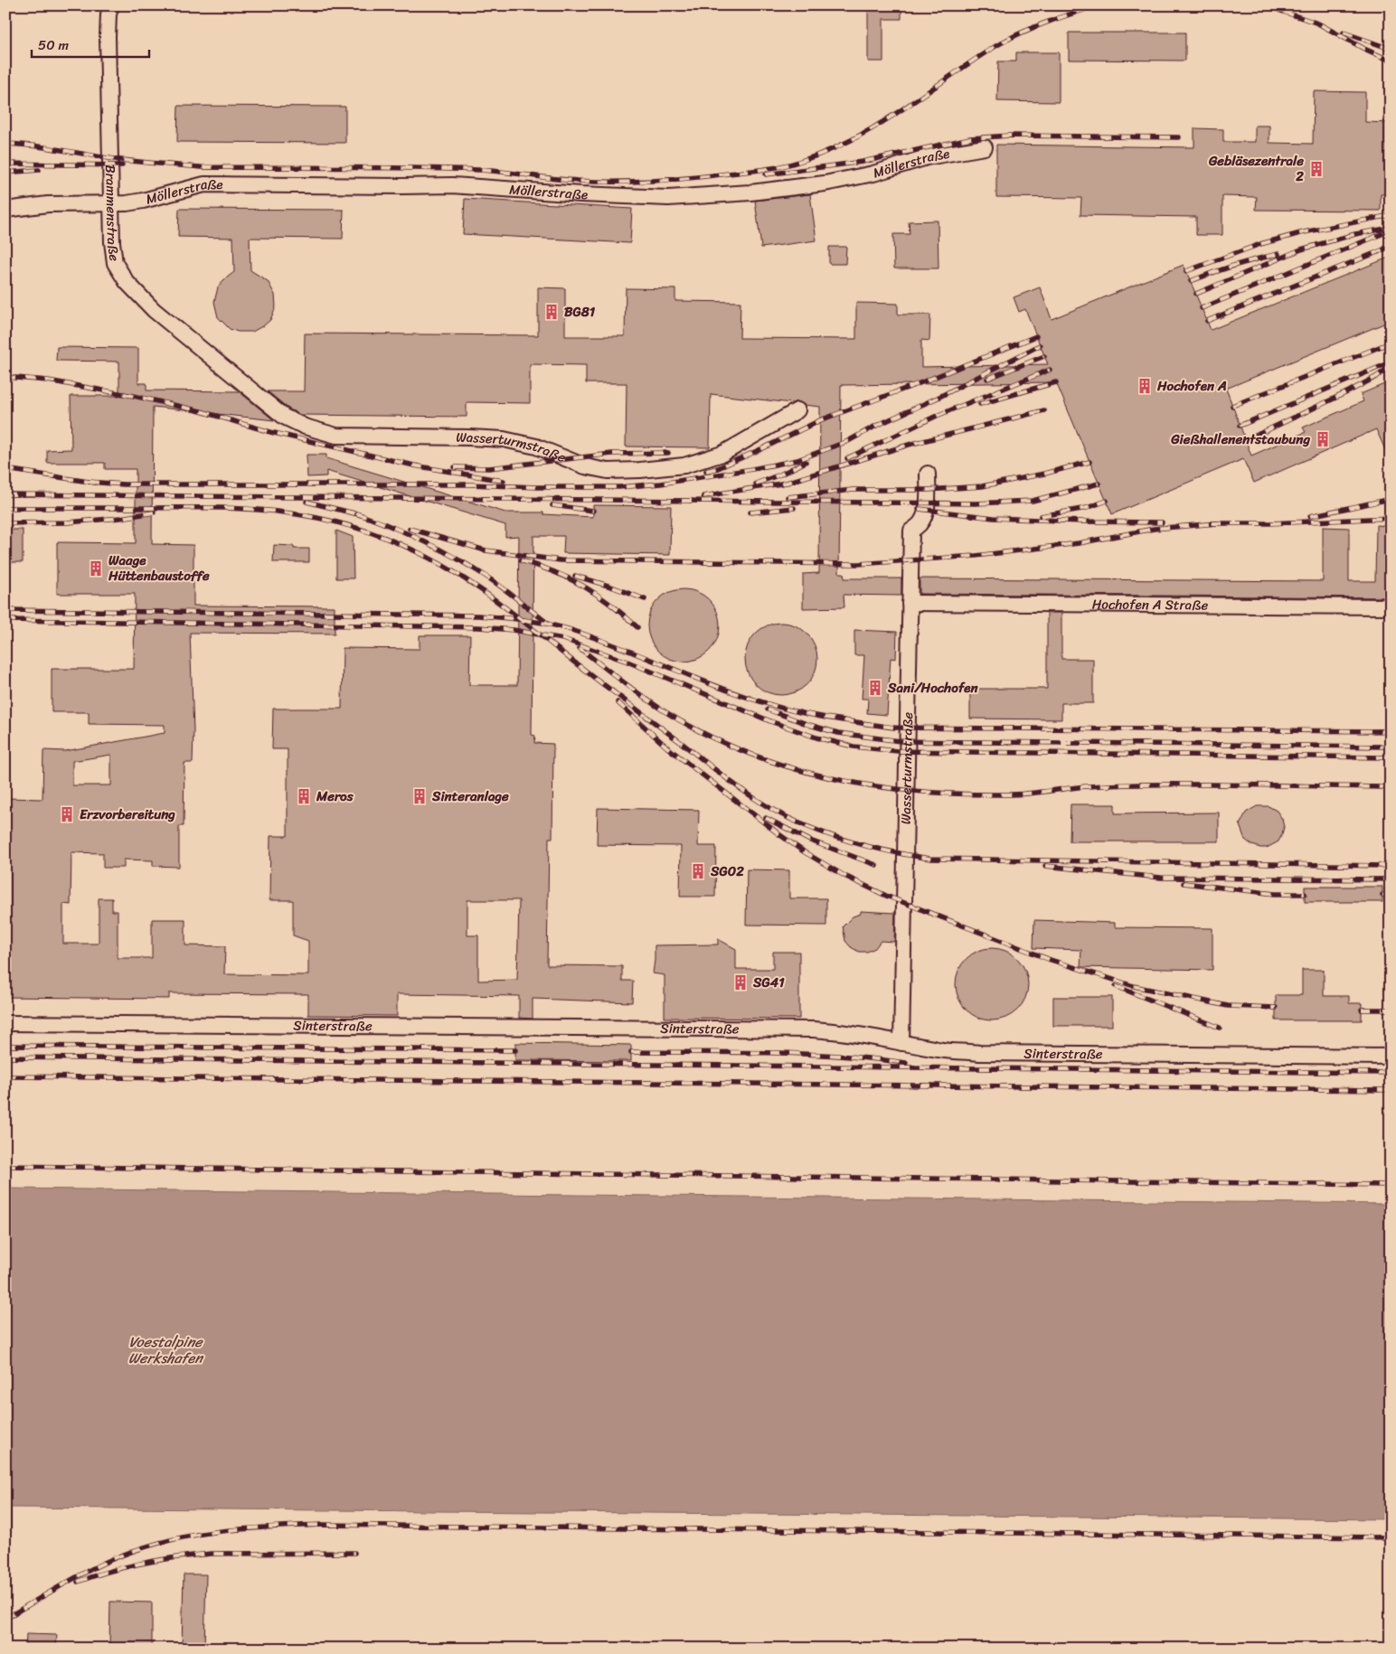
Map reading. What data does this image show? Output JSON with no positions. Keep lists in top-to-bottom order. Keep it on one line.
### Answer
{"streets":{"street":["Möllerstraße","Brammenstraße","Wasserturmstraße","Hochofen A Straße","Sinterstraße"]},"crossings":[["Möllerstraße","Brammenstraße"],["Brammenstraße","Wasserturmstraße"],["Wasserturmstraße","Hochofen A Straße"],["Wasserturmstraße","Sinterstraße"]],"water":["Voestalpine Werkshafen"],"places":{"building":["Gebläsezentrale 2","BG81","Hochofen A","Gießhallenentstaubung","Waage Hüttenbaustoffe","Sani/Hochofen","Meros","Sinteranlage","Erzvorbereitung","SG02","SG41"]},"scale_bar":"50 m"}
